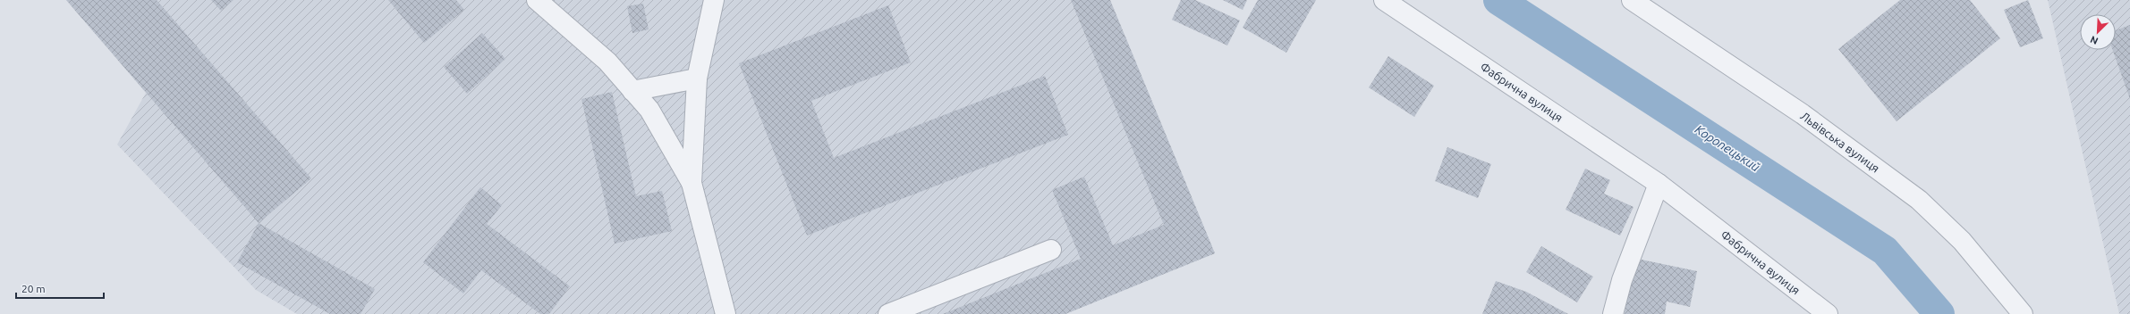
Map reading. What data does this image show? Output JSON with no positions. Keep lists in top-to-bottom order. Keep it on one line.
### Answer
{"streets":{"street":["Фабрична вулиця","Львівська вулиця"]},"water":["Коропецький"],"scale_bar":"20 m","north":"bottom left"}
